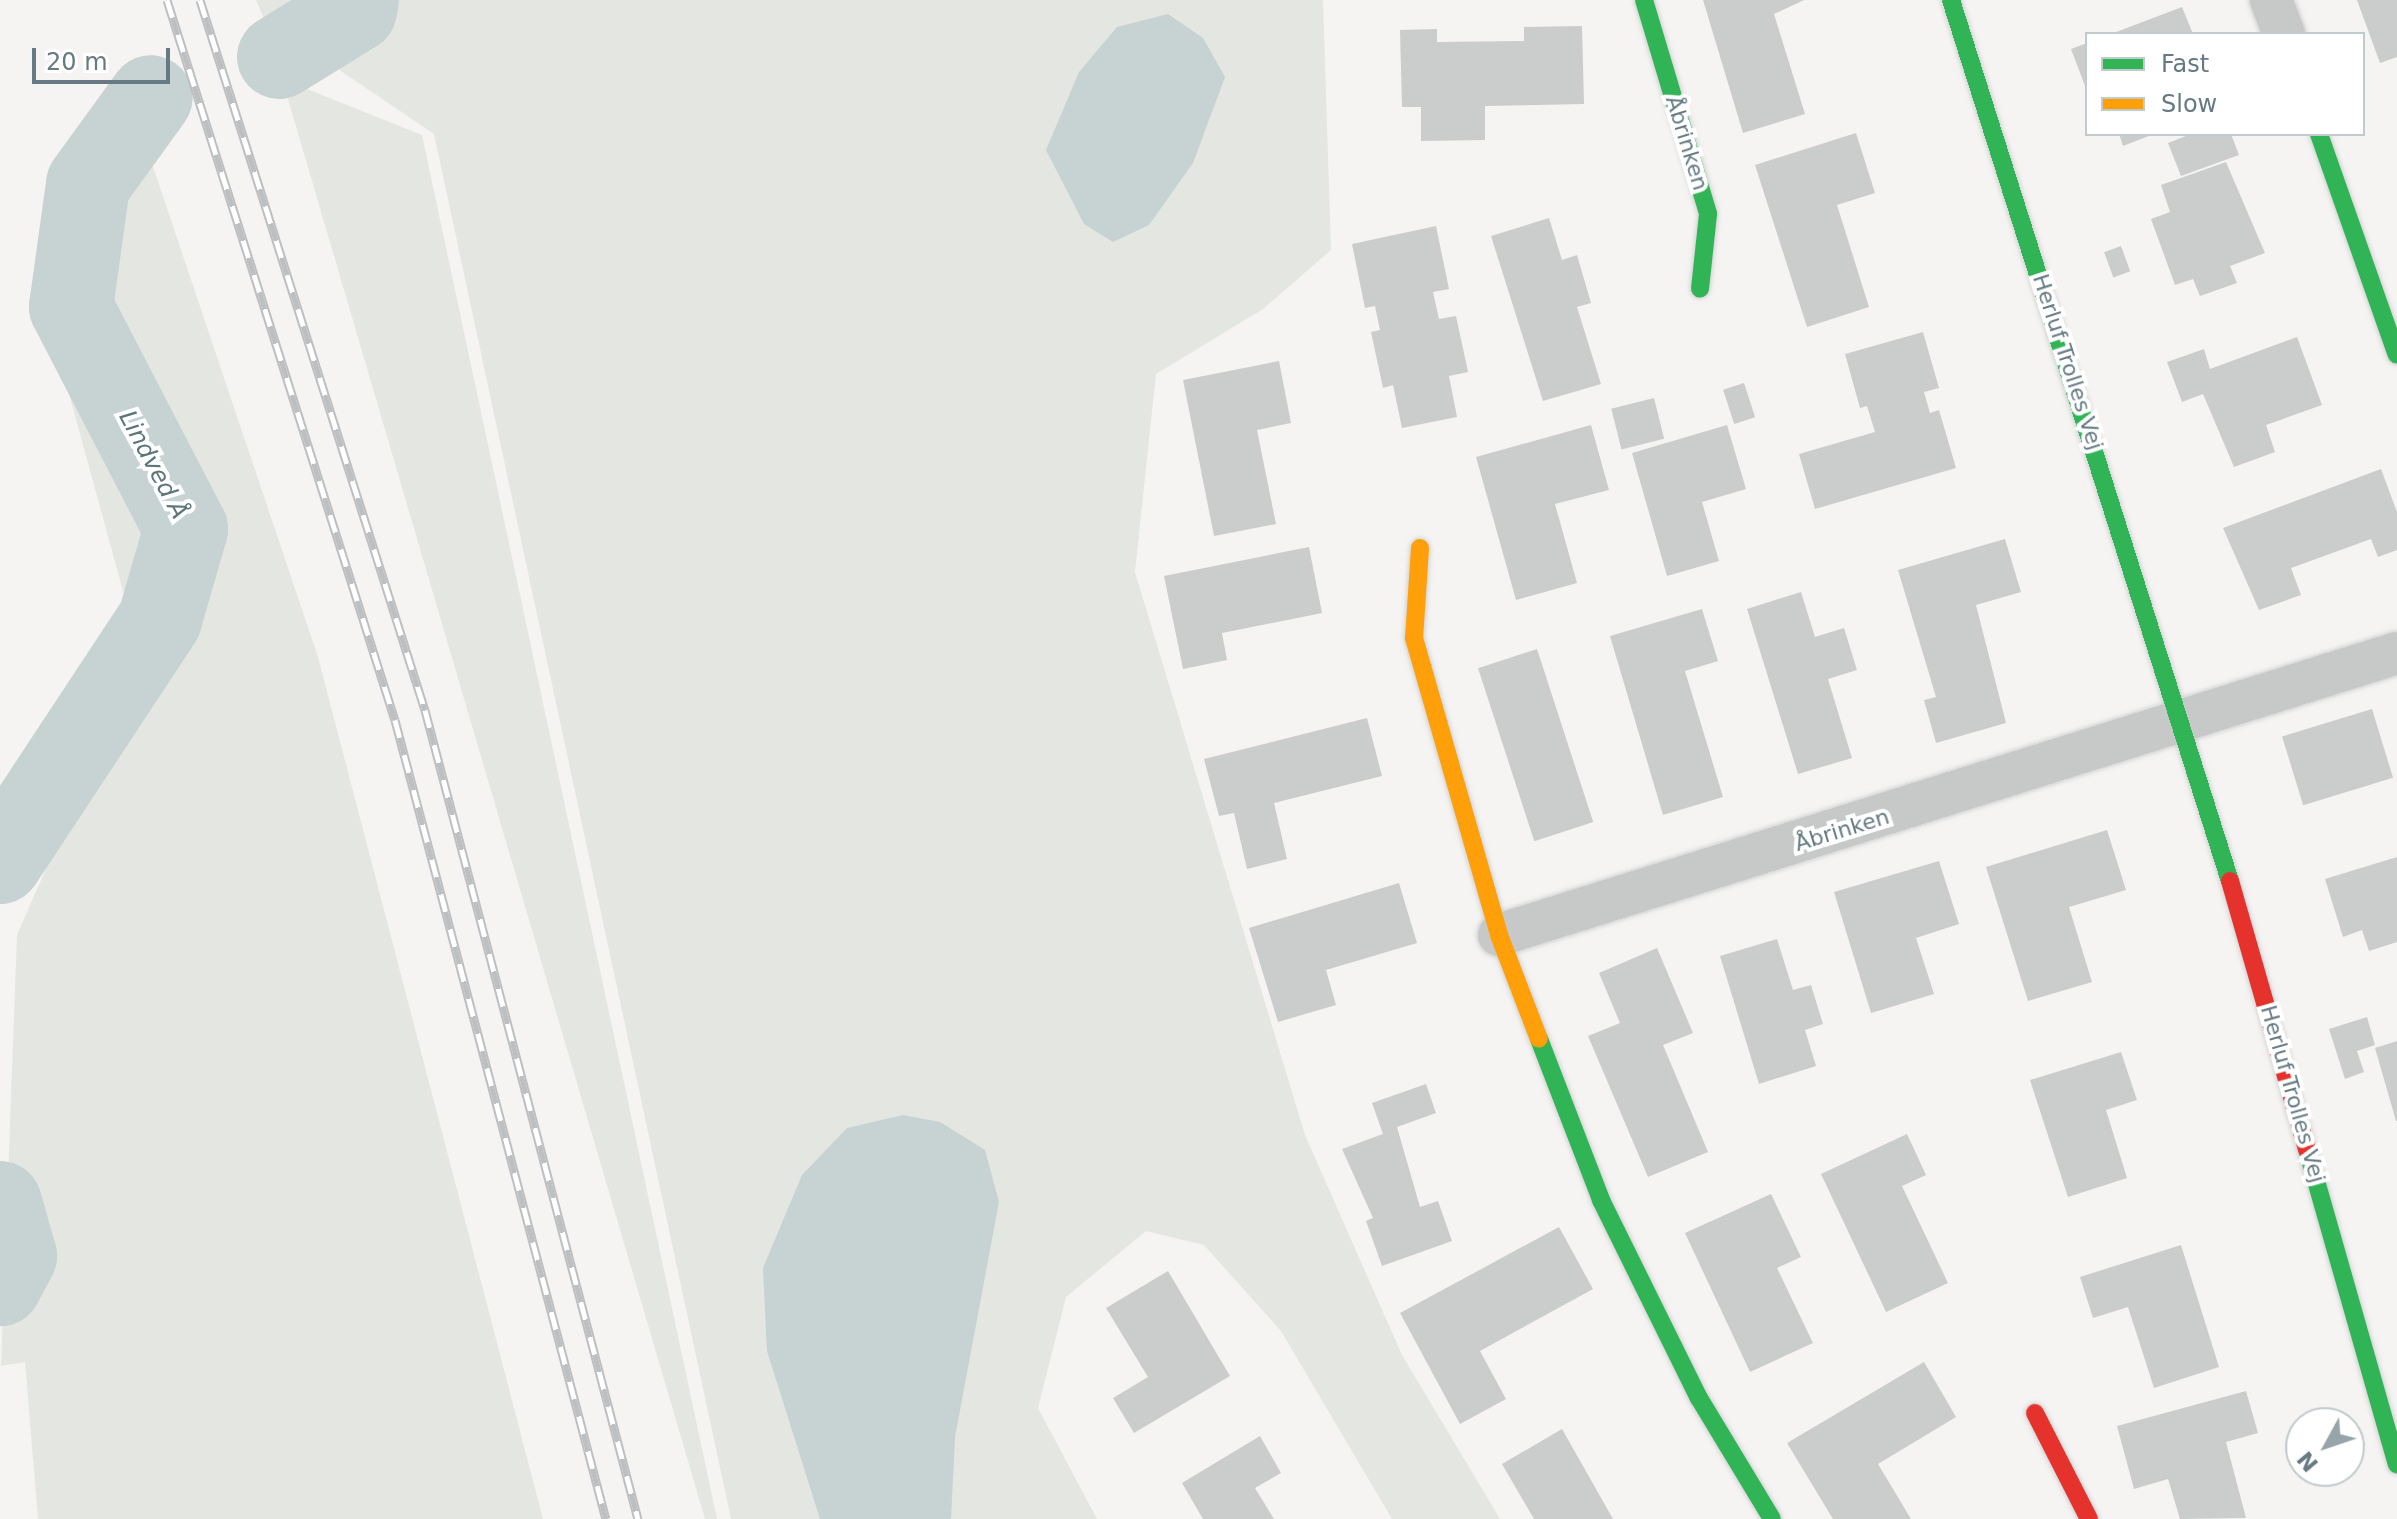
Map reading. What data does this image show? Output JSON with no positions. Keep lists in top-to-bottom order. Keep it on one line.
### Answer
{"streets":{"street":["Åbrinken","Herluf Trolles Vej"]},"crossings":[["Åbrinken","Herluf Trolles Vej"]],"water":["Lindved Å"],"legend":["Fast","Slow"],"scale_bar":"20 m","north":"bottom left"}
